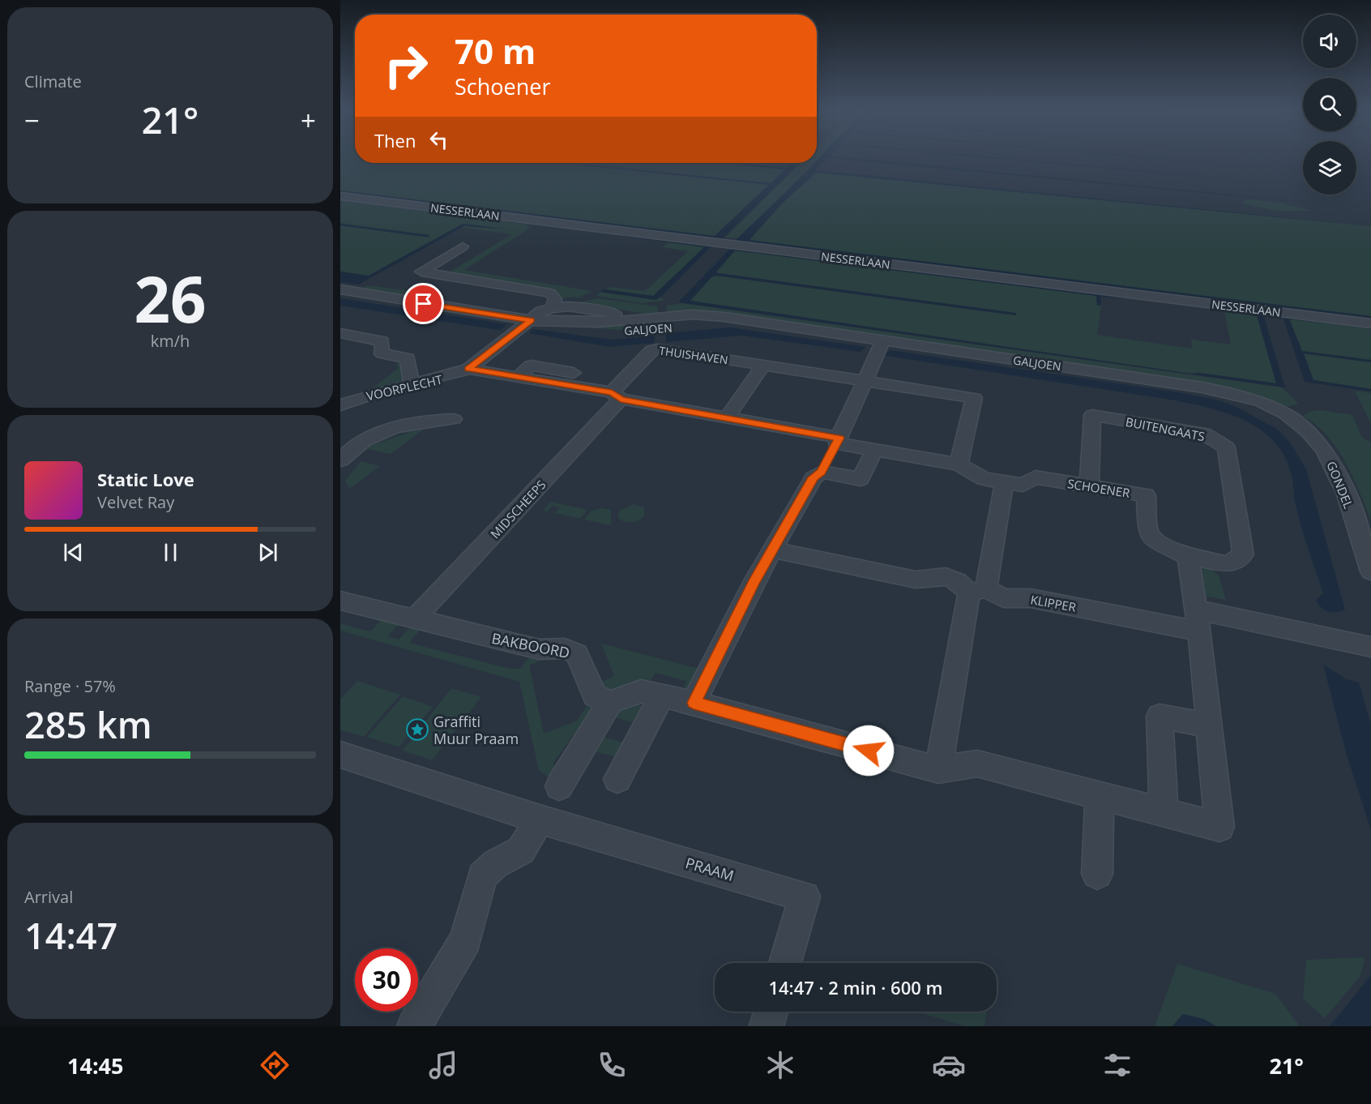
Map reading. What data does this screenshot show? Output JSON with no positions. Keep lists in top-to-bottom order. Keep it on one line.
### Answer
{"streets":{"street":["NESSERLAAN","GALJOEN","THUISHAVEN","VOORPLECHT","BUITENGAATS","GONDEL","SCHOENER","MIDSCHEEPS","KLIPPER","BAKBOORD","PRAAM"]},"crossings":[["GALJOEN","VOORPLECHT"],["GALJOEN","GONDEL"],["THUISHAVEN","SCHOENER"],["THUISHAVEN","MIDSCHEEPS"],["BUITENGAATS","SCHOENER"],["SCHOENER","MIDSCHEEPS"],["MIDSCHEEPS","BAKBOORD"]],"places":{"place":["Graffiti Muur Praam"]},"page":{"tile":["Climate",["26","km/h"],["Range · 57%","285 km"],["Arrival","14:47"]],"turn":["70 m","Schoener"],"heat":["−","21°","+"],"then":"Then","song":["Static Love","Velvet Ray"],"limit":"30","trip":"14:47 · 2 min · 600 m","tabs":["14:45","21°"]}}
